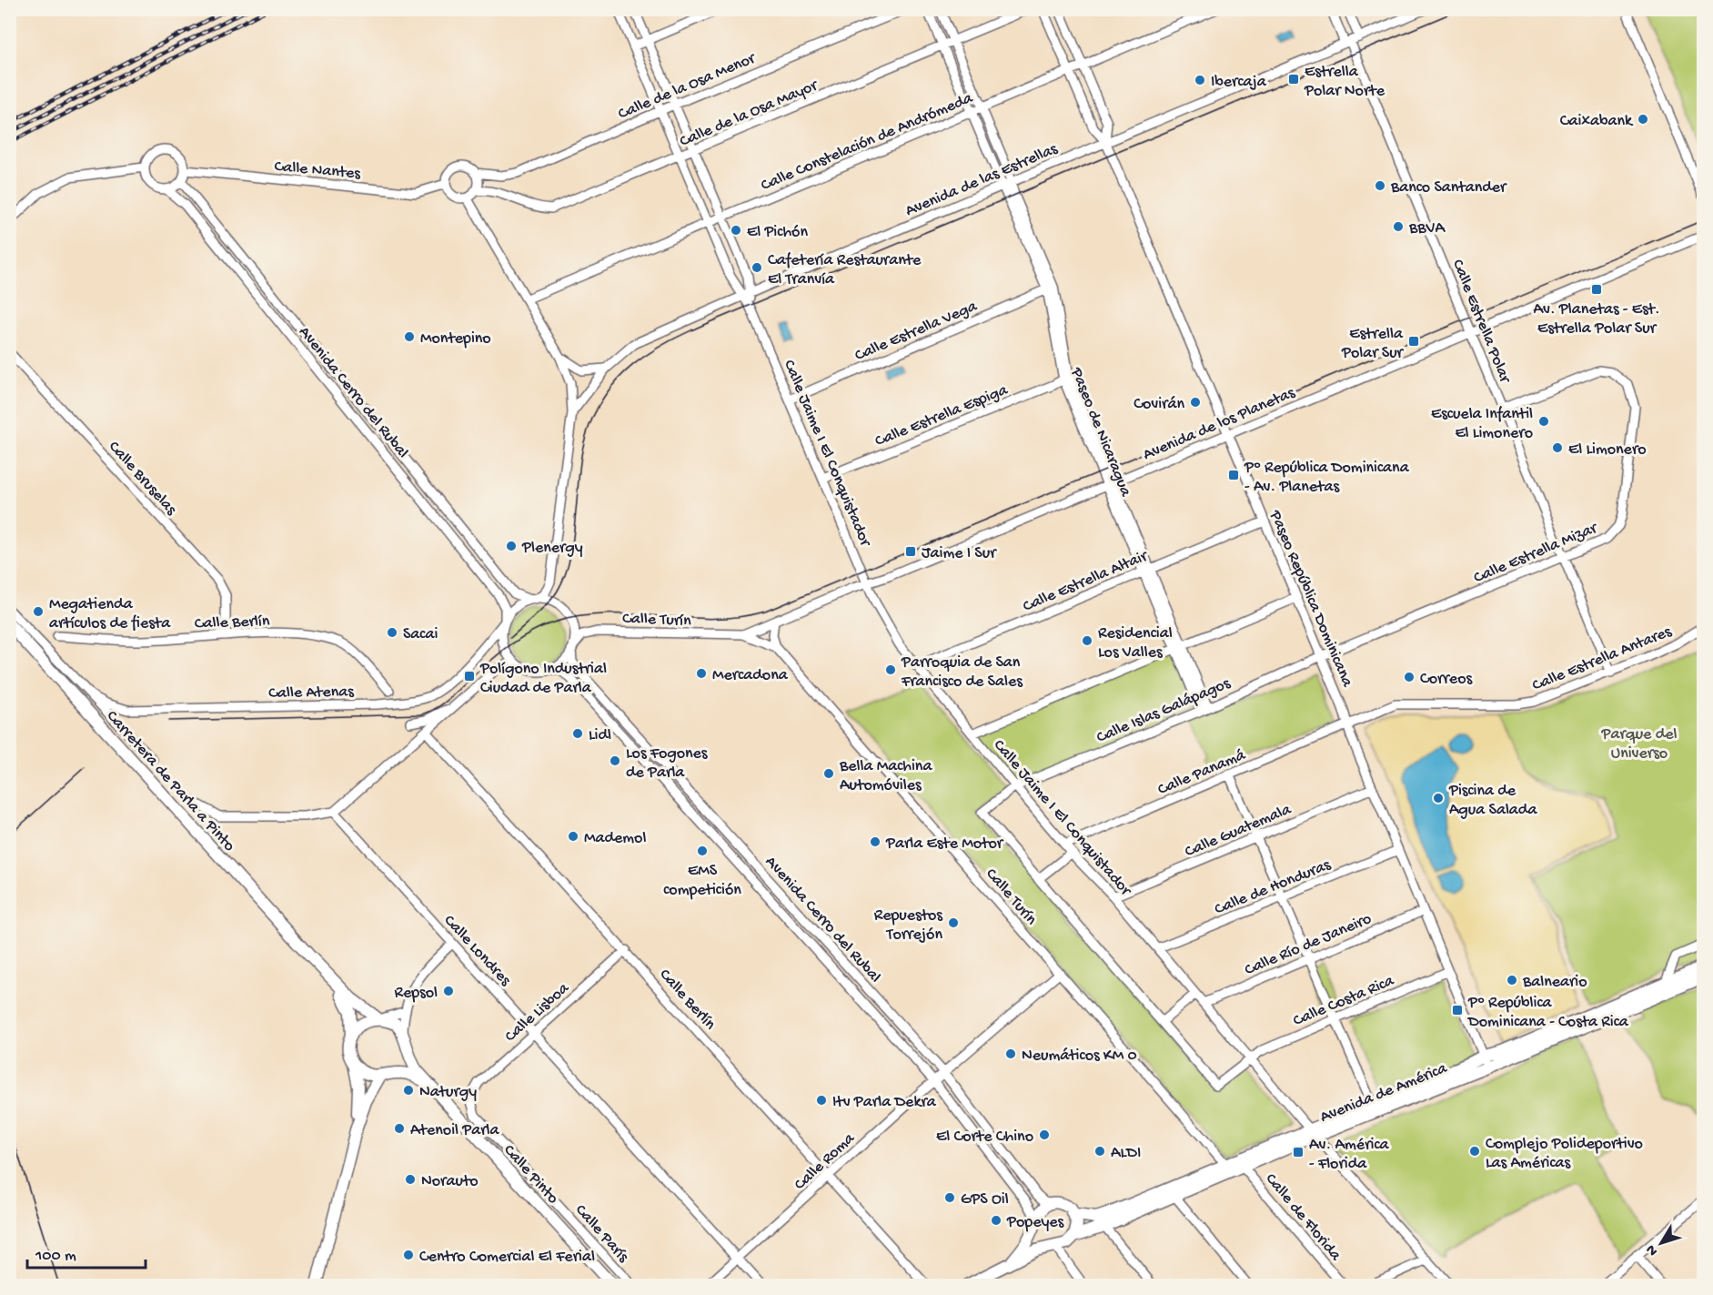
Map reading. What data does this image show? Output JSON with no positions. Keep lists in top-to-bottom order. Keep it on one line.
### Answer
{"streets":{"main road":["Carretera de Parla a Pinto","Avenida de América","Calle Pinto"],"street":["Calle de la Osa Menor","Calle de la Osa Mayor","Calle Constelación de Andrómeda","Calle Nantes","Avenida de las Estrellas","Calle Estrella Polar","Calle Estrella Vega","Avenida Cerro del Rubal","Calle Estrella Espiga","Avenida de los Planetas","Paseo de Nicaragua","Calle Jaime I El Conquistador","Calle Bruselas","Calle Estrella Mizar","Calle Estrella Altair","Paseo República Dominicana","Calle Turín","Calle Berlín","Calle Estrella Antares","Calle Atenas","Calle Islas Galápagos","Calle Panamá","Calle Guatemala","Calle de Honduras","Calle Río de Janeiro","Calle Londres","Calle Costa Rica","Calle Lisboa","Calle Roma","Calle de Florida","Calle París"]},"crossings":[["Calle de la Osa Menor","Calle de la Osa Mayor"],["Calle de la Osa Menor","Calle Nantes"],["Calle de la Osa Menor","Calle Jaime I El Conquistador"],["Calle de la Osa Mayor","Calle Nantes"],["Calle de la Osa Mayor","Paseo de Nicaragua"],["Calle de la Osa Mayor","Calle Jaime I El Conquistador"],["Calle Constelación de Andrómeda","Paseo de Nicaragua"],["Calle Constelación de Andrómeda","Calle Jaime I El Conquistador"],["Calle Constelación de Andrómeda","Paseo República Dominicana"],["Calle Nantes","Avenida Cerro del Rubal"],["Avenida de las Estrellas","Calle Estrella Polar"],["Avenida de las Estrellas","Paseo de Nicaragua"],["Avenida de las Estrellas","Calle Jaime I El Conquistador"],["Avenida de las Estrellas","Paseo República Dominicana"],["Calle Estrella Polar","Avenida de los Planetas"],["Calle Estrella Polar","Calle Estrella Mizar"],["Calle Estrella Polar","Calle Estrella Antares"],["Calle Estrella Vega","Paseo de Nicaragua"],["Calle Estrella Vega","Calle Jaime I El Conquistador"],["Avenida Cerro del Rubal","Calle Turín"],["Avenida Cerro del Rubal","Calle Atenas"],["Avenida Cerro del Rubal","Avenida de América"],["Avenida Cerro del Rubal","Calle Roma"],["Calle Estrella Espiga","Paseo de Nicaragua"],["Calle Estrella Espiga","Calle Jaime I El Conquistador"],["Avenida de los Planetas","Paseo de Nicaragua"],["Avenida de los Planetas","Calle Jaime I El Conquistador"],["Avenida de los Planetas","Paseo República Dominicana"],["Avenida de los Planetas","Calle Turín"],["Paseo de Nicaragua","Calle Estrella Altair"],["Paseo de Nicaragua","Calle Islas Galápagos"],["Calle Jaime I El Conquistador","Calle Estrella Altair"],["Calle Jaime I El Conquistador","Calle Islas Galápagos"],["Calle Jaime I El Conquistador","Calle Panamá"],["Calle Jaime I El Conquistador","Calle Guatemala"],["Calle Jaime I El Conquistador","Calle de Honduras"],["Calle Jaime I El Conquistador","Calle Río de Janeiro"],["Calle Jaime I El Conquistador","Calle Costa Rica"],["Calle Jaime I El Conquistador","Avenida de América"],["Calle Bruselas","Calle Berlín"],["Calle Estrella Mizar","Paseo República Dominicana"],["Calle Estrella Mizar","Calle Islas Galápagos"],["Calle Estrella Altair","Paseo República Dominicana"],["Paseo República Dominicana","Calle Estrella Antares"],["Paseo República Dominicana","Calle Islas Galápagos"],["Paseo República Dominicana","Calle Panamá"],["Paseo República Dominicana","Calle Guatemala"],["Paseo República Dominicana","Calle de Honduras"],["Paseo República Dominicana","Calle Río de Janeiro"],["Paseo República Dominicana","Calle Costa Rica"],["Paseo República Dominicana","Avenida de América"],["Calle Turín","Calle Atenas"],["Calle Turín","Avenida de América"],["Calle Turín","Calle Roma"],["Calle Berlín","Calle Atenas"],["Calle Berlín","Calle Lisboa"],["Calle Berlín","Calle Roma"],["Calle Estrella Antares","Calle Panamá"],["Carretera de Parla a Pinto","Calle Pinto"],["Calle Londres","Calle Lisboa"],["Calle Londres","Calle Roma"],["Calle Lisboa","Calle París"],["Avenida de América","Calle de Florida"]],"parks":["Parque del Universo"],"places":{"transit":["Estrella Polar Norte","Av. Planetas - Est. Estrella Polar Sur","Estrella Polar Sur","Pº República Dominicana - Av. Planetas","Jaime I Sur","Polígono Industrial Ciudad de Parla","Pº República Dominicana - Costa Rica","Av. América - Florida"],"other":["Ibercaja","Caixabank","Banco Santander","BBVA","El Pichón","Cafetería Restaurante El Tranvía","Montepino","Covirán","Escuela Infantil El Limonero","El Limonero","Plenergy","Megatienda artículos de fiesta","Sacai","Residencial Los Valles","Parroquia de San Francisco de Sales","Mercadona","Correos","Lidl","Los Fogones de Parla","Bella Machina Automóviles","Piscina de Agua Salada","Mademol","Parla Este Motor","EMS competición","Repuestos Torrejón","Balneario","Repsol","Neumáticos KM 0","Naturgy","Itv Parla Dekra","Atenoil Parla","El Corte Chino","ALDI","Complejo Polideportivo Las Américas","Norauto","GPS Oil","Popeyes","Centro Comercial El Ferial"]},"scale_bar":"100 m","north":"bottom left"}
